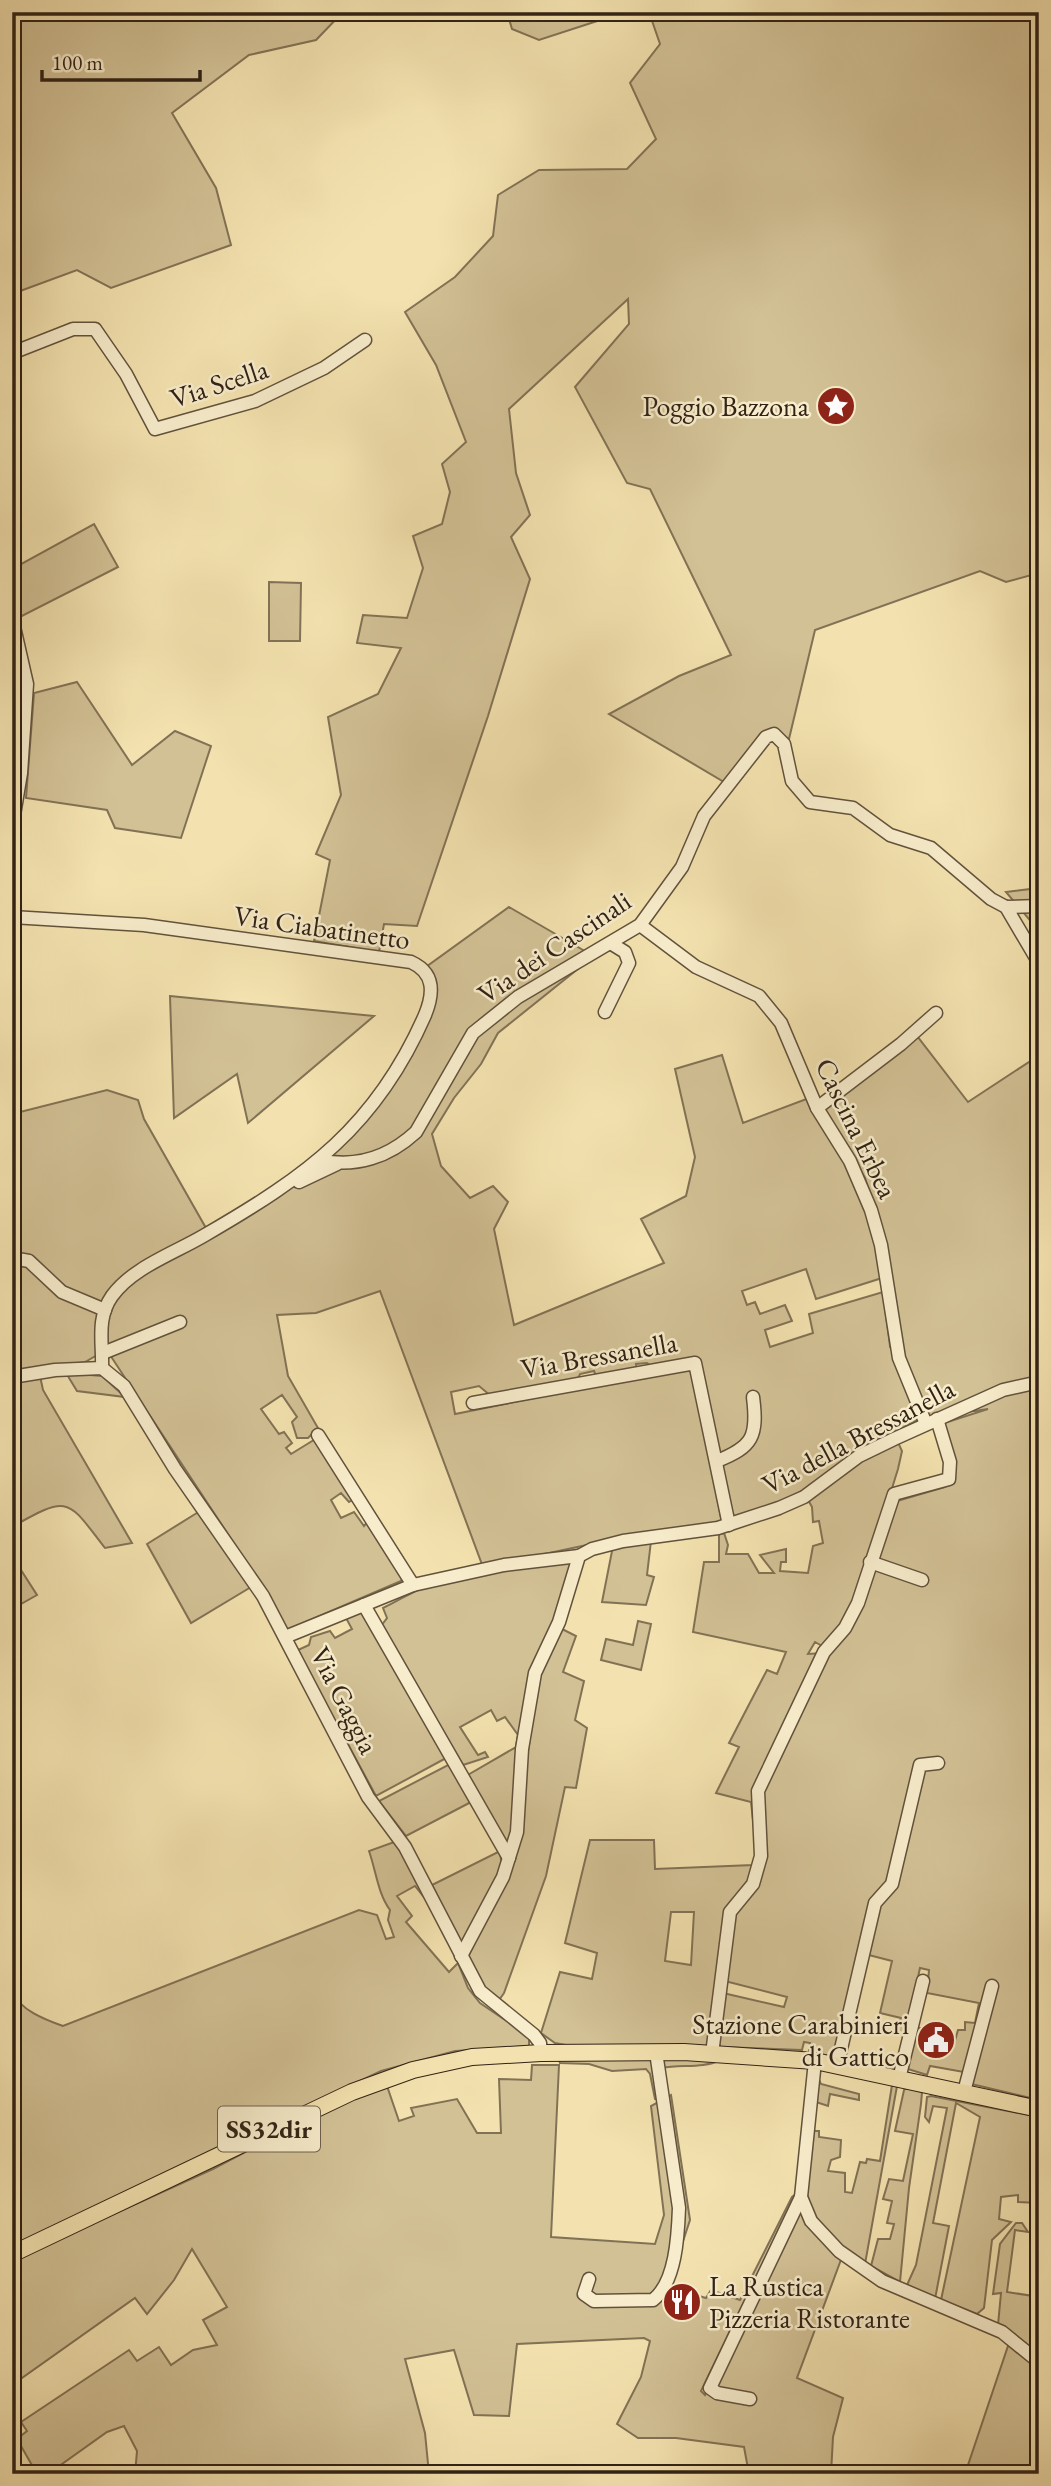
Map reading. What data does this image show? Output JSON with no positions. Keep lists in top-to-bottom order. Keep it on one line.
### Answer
{"streets":{"main road":["SS32dir"],"street":["Via Scella","Via Ciabatinetto","Via dei Cascinali","Cascina Erbea","Via Bressanella","Via della Bressanella","Via Gaggia"]},"crossings":[["Via Ciabatinetto","Via dei Cascinali"],["Via dei Cascinali","Cascina Erbea"],["Cascina Erbea","Via della Bressanella"],["Via Bressanella","Via della Bressanella"],["Via della Bressanella","Via Gaggia"],["Via Gaggia","SS32dir"]],"places":{"place":["Poggio Bazzona"],"public building":["Stazione Carabinieri di Gattico"],"restaurant":["La Rustica Pizzeria Ristorante"]},"scale_bar":"100 m"}
